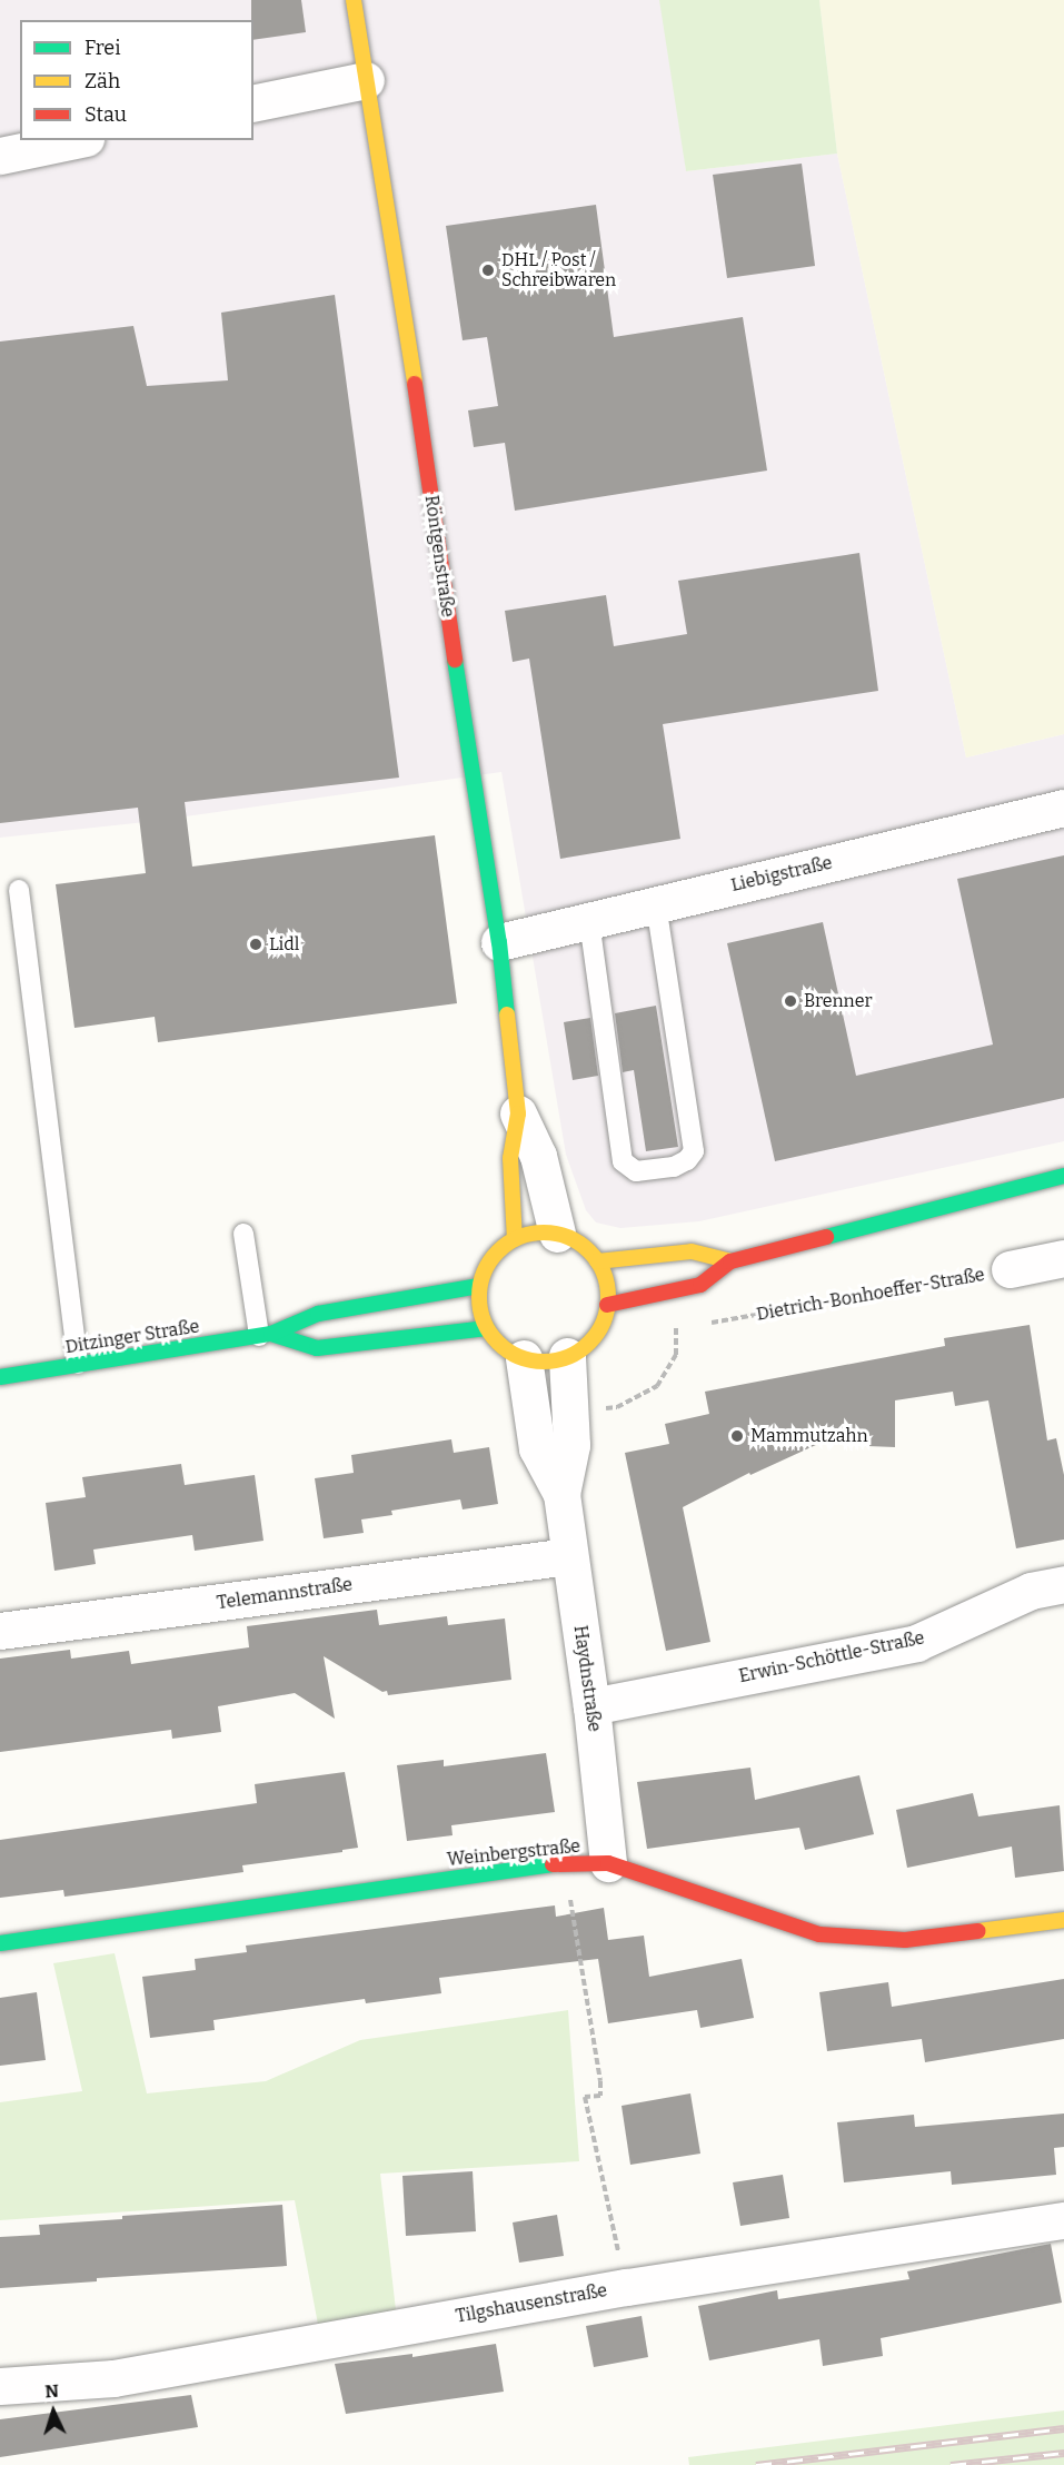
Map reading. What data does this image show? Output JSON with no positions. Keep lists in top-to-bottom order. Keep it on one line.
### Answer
{"streets":{"street":["Röntgenstraße","Liebigstraße","Dietrich-Bonhoeffer-Straße","Ditzinger Straße","Telemannstraße","Erwin-Schöttle-Straße","Haydnstraße","Weinbergstraße","Tilgshausenstraße"]},"crossings":[["Röntgenstraße","Liebigstraße"],["Röntgenstraße","Ditzinger Straße"],["Röntgenstraße","Haydnstraße"],["Ditzinger Straße","Haydnstraße"],["Telemannstraße","Haydnstraße"],["Erwin-Schöttle-Straße","Haydnstraße"],["Haydnstraße","Weinbergstraße"]],"places":["DHL / Post / Schreibwaren","Lidl","Brenner","Mammutzahn"],"legend":["Frei","Zäh","Stau"],"north":"top"}
